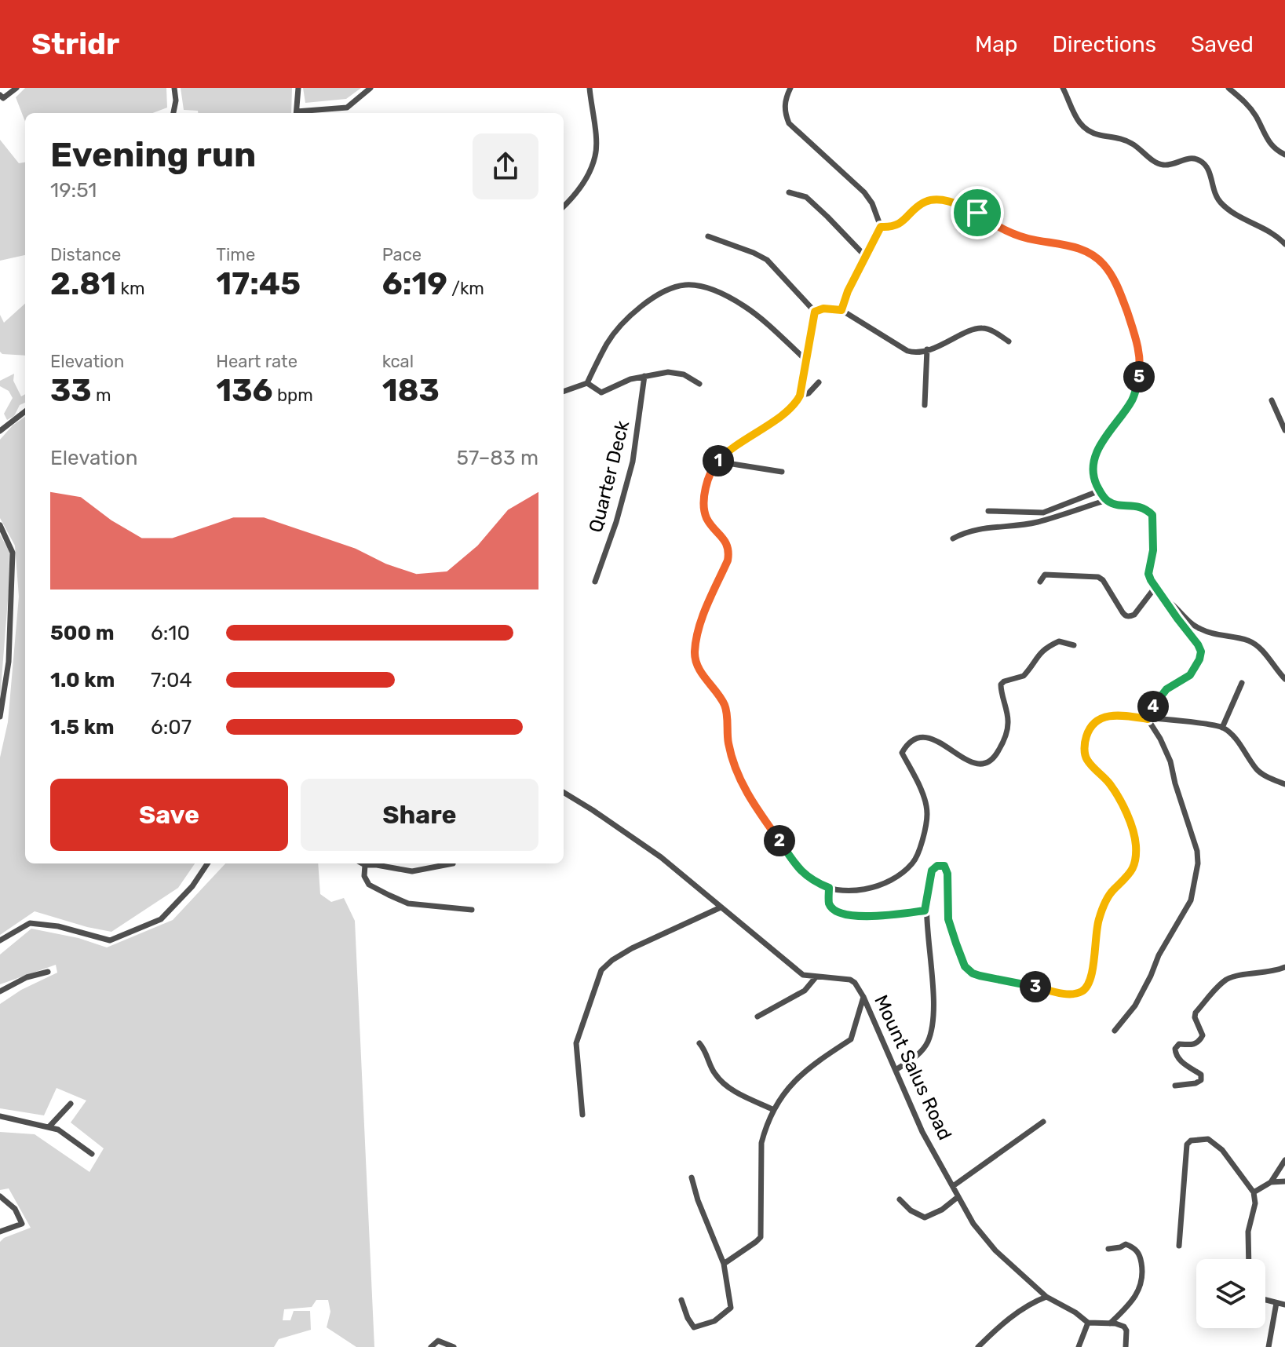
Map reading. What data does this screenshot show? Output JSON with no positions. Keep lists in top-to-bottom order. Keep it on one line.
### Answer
{"streets":{"street":["Quarter Deck","Mount Salus Road"]},"page":{"header":"Stridr","nav":["Map","Directions","Saved"],"heading":["Evening run","19:51"],"stats":[["Distance","2.81 km"],["Time","17:45"],["Pace","6:19 /km"],["Elevation","33 m"],["Heart rate","136 bpm"],["kcal","183"]],"pins":["5","1","4","2","3"],"chart":["Elevation","57–83 m"],"list":[{"name":"500 m","note":"6:10"},{"name":"1.0 km","note":"7:04"},{"name":"1.5 km","note":"6:07"}],"buttons":["Save","Share"]}}
